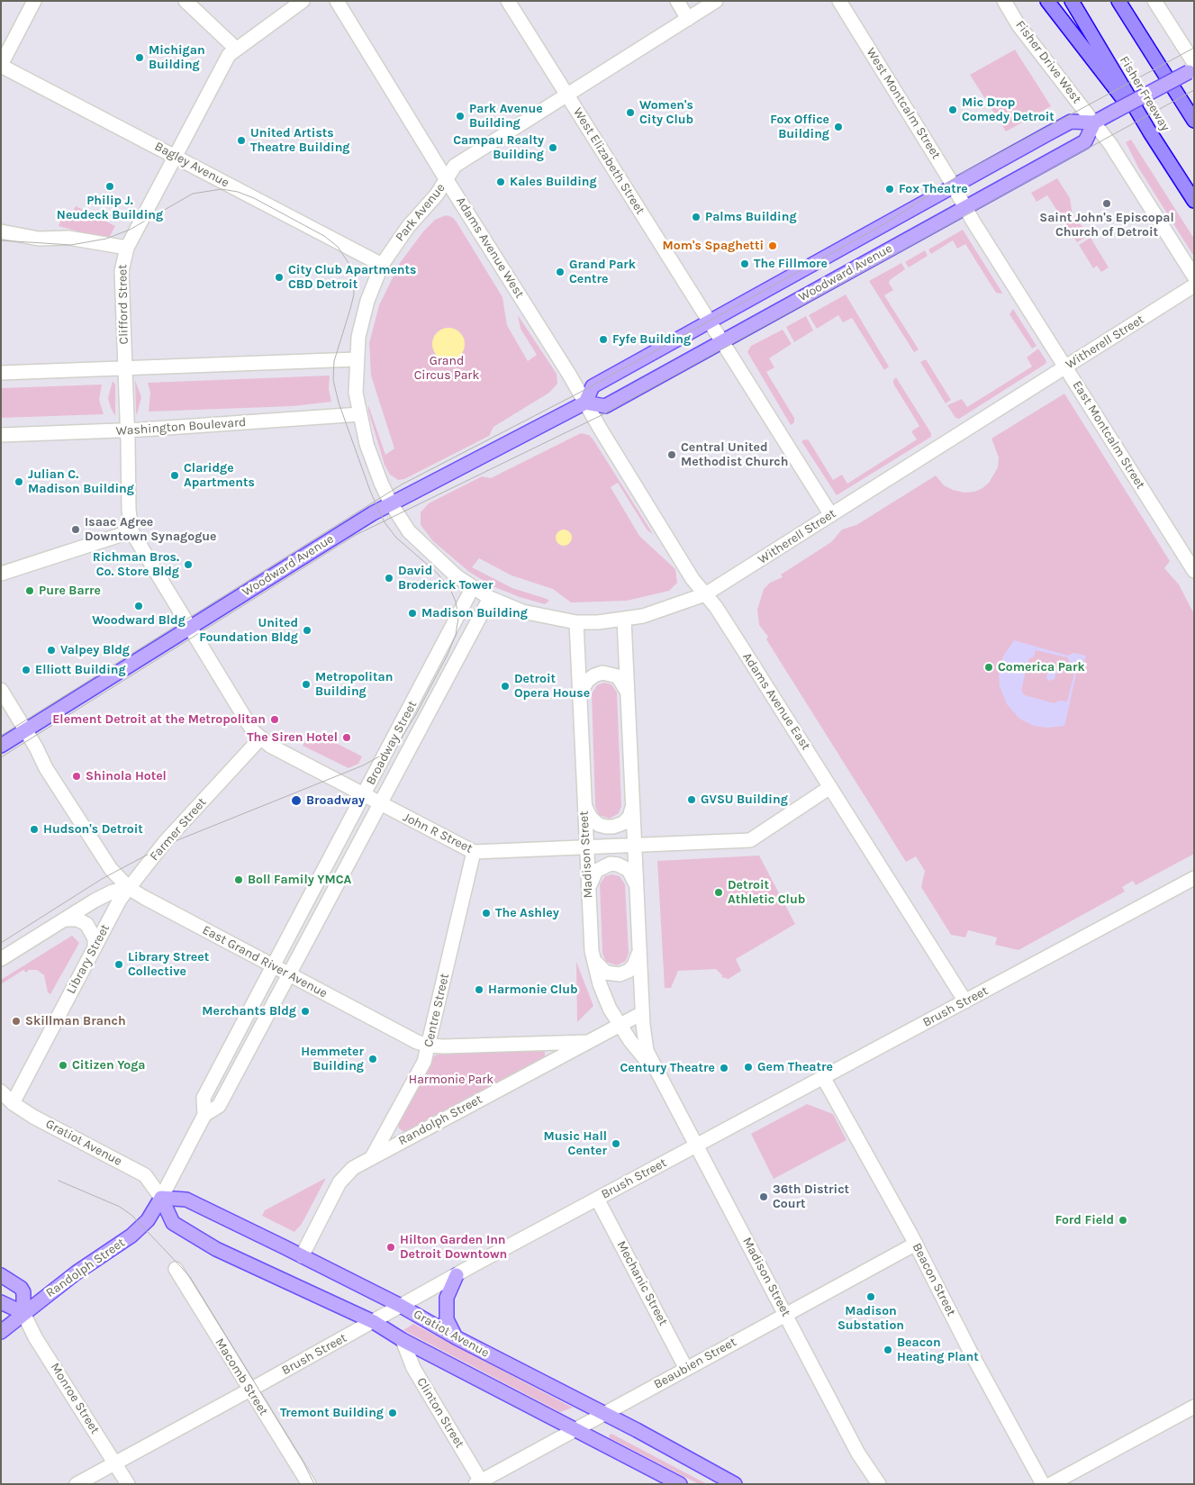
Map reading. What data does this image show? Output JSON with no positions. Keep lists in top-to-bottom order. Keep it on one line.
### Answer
{"streets":{"highway":["Fisher Freeway"],"main road":["Woodward Avenue","Randolph Street","Gratiot Avenue","Monroe Street"],"street":["Fisher Drive West","West Montcalm Street","West Elizabeth Street","Bagley Avenue","Park Avenue","Adams Avenue West","Clifford Street","Witherell Street","Washington Boulevard","East Montcalm Street","Adams Avenue East","Broadway Street","Farmer Street","John R Street","Madison Street","Library Street","East Grand River Avenue","Brush Street","Centre Street","Beacon Street","Mechanic Street","Beaubien Street","Macomb Street","Clinton Street"]},"crossings":[["Fisher Drive West","Woodward Avenue"],["West Montcalm Street","Woodward Avenue"],["West Montcalm Street","East Montcalm Street"],["West Elizabeth Street","Park Avenue"],["West Elizabeth Street","Woodward Avenue"],["West Elizabeth Street","Witherell Street"],["Bagley Avenue","Park Avenue"],["Bagley Avenue","Clifford Street"],["Park Avenue","Adams Avenue West"],["Park Avenue","Woodward Avenue"],["Park Avenue","Witherell Street"],["Park Avenue","Washington Boulevard"],["Adams Avenue West","Woodward Avenue"],["Adams Avenue West","Adams Avenue East"],["Woodward Avenue","Clifford Street"],["Woodward Avenue","Witherell Street"],["Woodward Avenue","East Montcalm Street"],["Woodward Avenue","Adams Avenue East"],["Woodward Avenue","John R Street"],["Woodward Avenue","East Grand River Avenue"],["Clifford Street","Washington Boulevard"],["Clifford Street","John R Street"],["Witherell Street","East Montcalm Street"],["Witherell Street","Adams Avenue East"],["Witherell Street","Broadway Street"],["Witherell Street","Madison Street"],["Adams Avenue East","John R Street"],["Adams Avenue East","Brush Street"],["Broadway Street","John R Street"],["Broadway Street","East Grand River Avenue"],["Broadway Street","Randolph Street"],["Broadway Street","Gratiot Avenue"],["Farmer Street","John R Street"],["Farmer Street","Library Street"],["Farmer Street","East Grand River Avenue"],["John R Street","Madison Street"],["John R Street","Centre Street"],["Madison Street","Brush Street"],["Madison Street","Randolph Street"],["Madison Street","Beaubien Street"],["Library Street","East Grand River Avenue"],["Library Street","Gratiot Avenue"],["East Grand River Avenue","Centre Street"],["East Grand River Avenue","Randolph Street"],["Brush Street","Gratiot Avenue"],["Brush Street","Beacon Street"],["Brush Street","Mechanic Street"],["Brush Street","Macomb Street"],["Brush Street","Monroe Street"],["Centre Street","Randolph Street"],["Randolph Street","Gratiot Avenue"],["Randolph Street","Monroe Street"],["Gratiot Avenue","Beaubien Street"],["Gratiot Avenue","Clinton Street"],["Beacon Street","Beaubien Street"],["Mechanic Street","Beaubien Street"],["Beaubien Street","Clinton Street"]],"parks":["Grand Circus Park","Harmonie Park"],"places":["Michigan Building","Mic Drop Comedy Detroit","Women's City Club","Park Avenue Building","Fox Office Building","United Artists Theatre Building","Campau Realty Building","Kales Building","Philip J. Neudeck Building","Fox Theatre","Saint John's Episcopal Church of Detroit","Palms Building","Mom's Spaghetti","The Fillmore","Grand Park Centre","City Club Apartments CBD Detroit","Fyfe Building","Central United Methodist Church","Claridge Apartments","Julian C. Madison Building","Isaac Agree Downtown Synagogue","Richman Bros. Co. Store Bldg","David Broderick Tower","Pure Barre","Woodward Bldg","Madison Building","United Foundation Bldg","Valpey Bldg","Comerica Park","Elliott Building","Metropolitan Building","Detroit Opera House","Element Detroit at the Metropolitan","The Siren Hotel","Shinola Hotel","GVSU Building","Broadway","Hudson's Detroit","Boll Family YMCA","Detroit Athletic Club","The Ashley","Library Street Collective","Harmonie Club","Merchants Bldg","Skillman Branch","Hemmeter Building","Citizen Yoga","Gem Theatre","Century Theatre","Music Hall Center","36th District Court","Ford Field","Hilton Garden Inn Detroit Downtown","Madison Substation","Beacon Heating Plant","Tremont Building"]}
